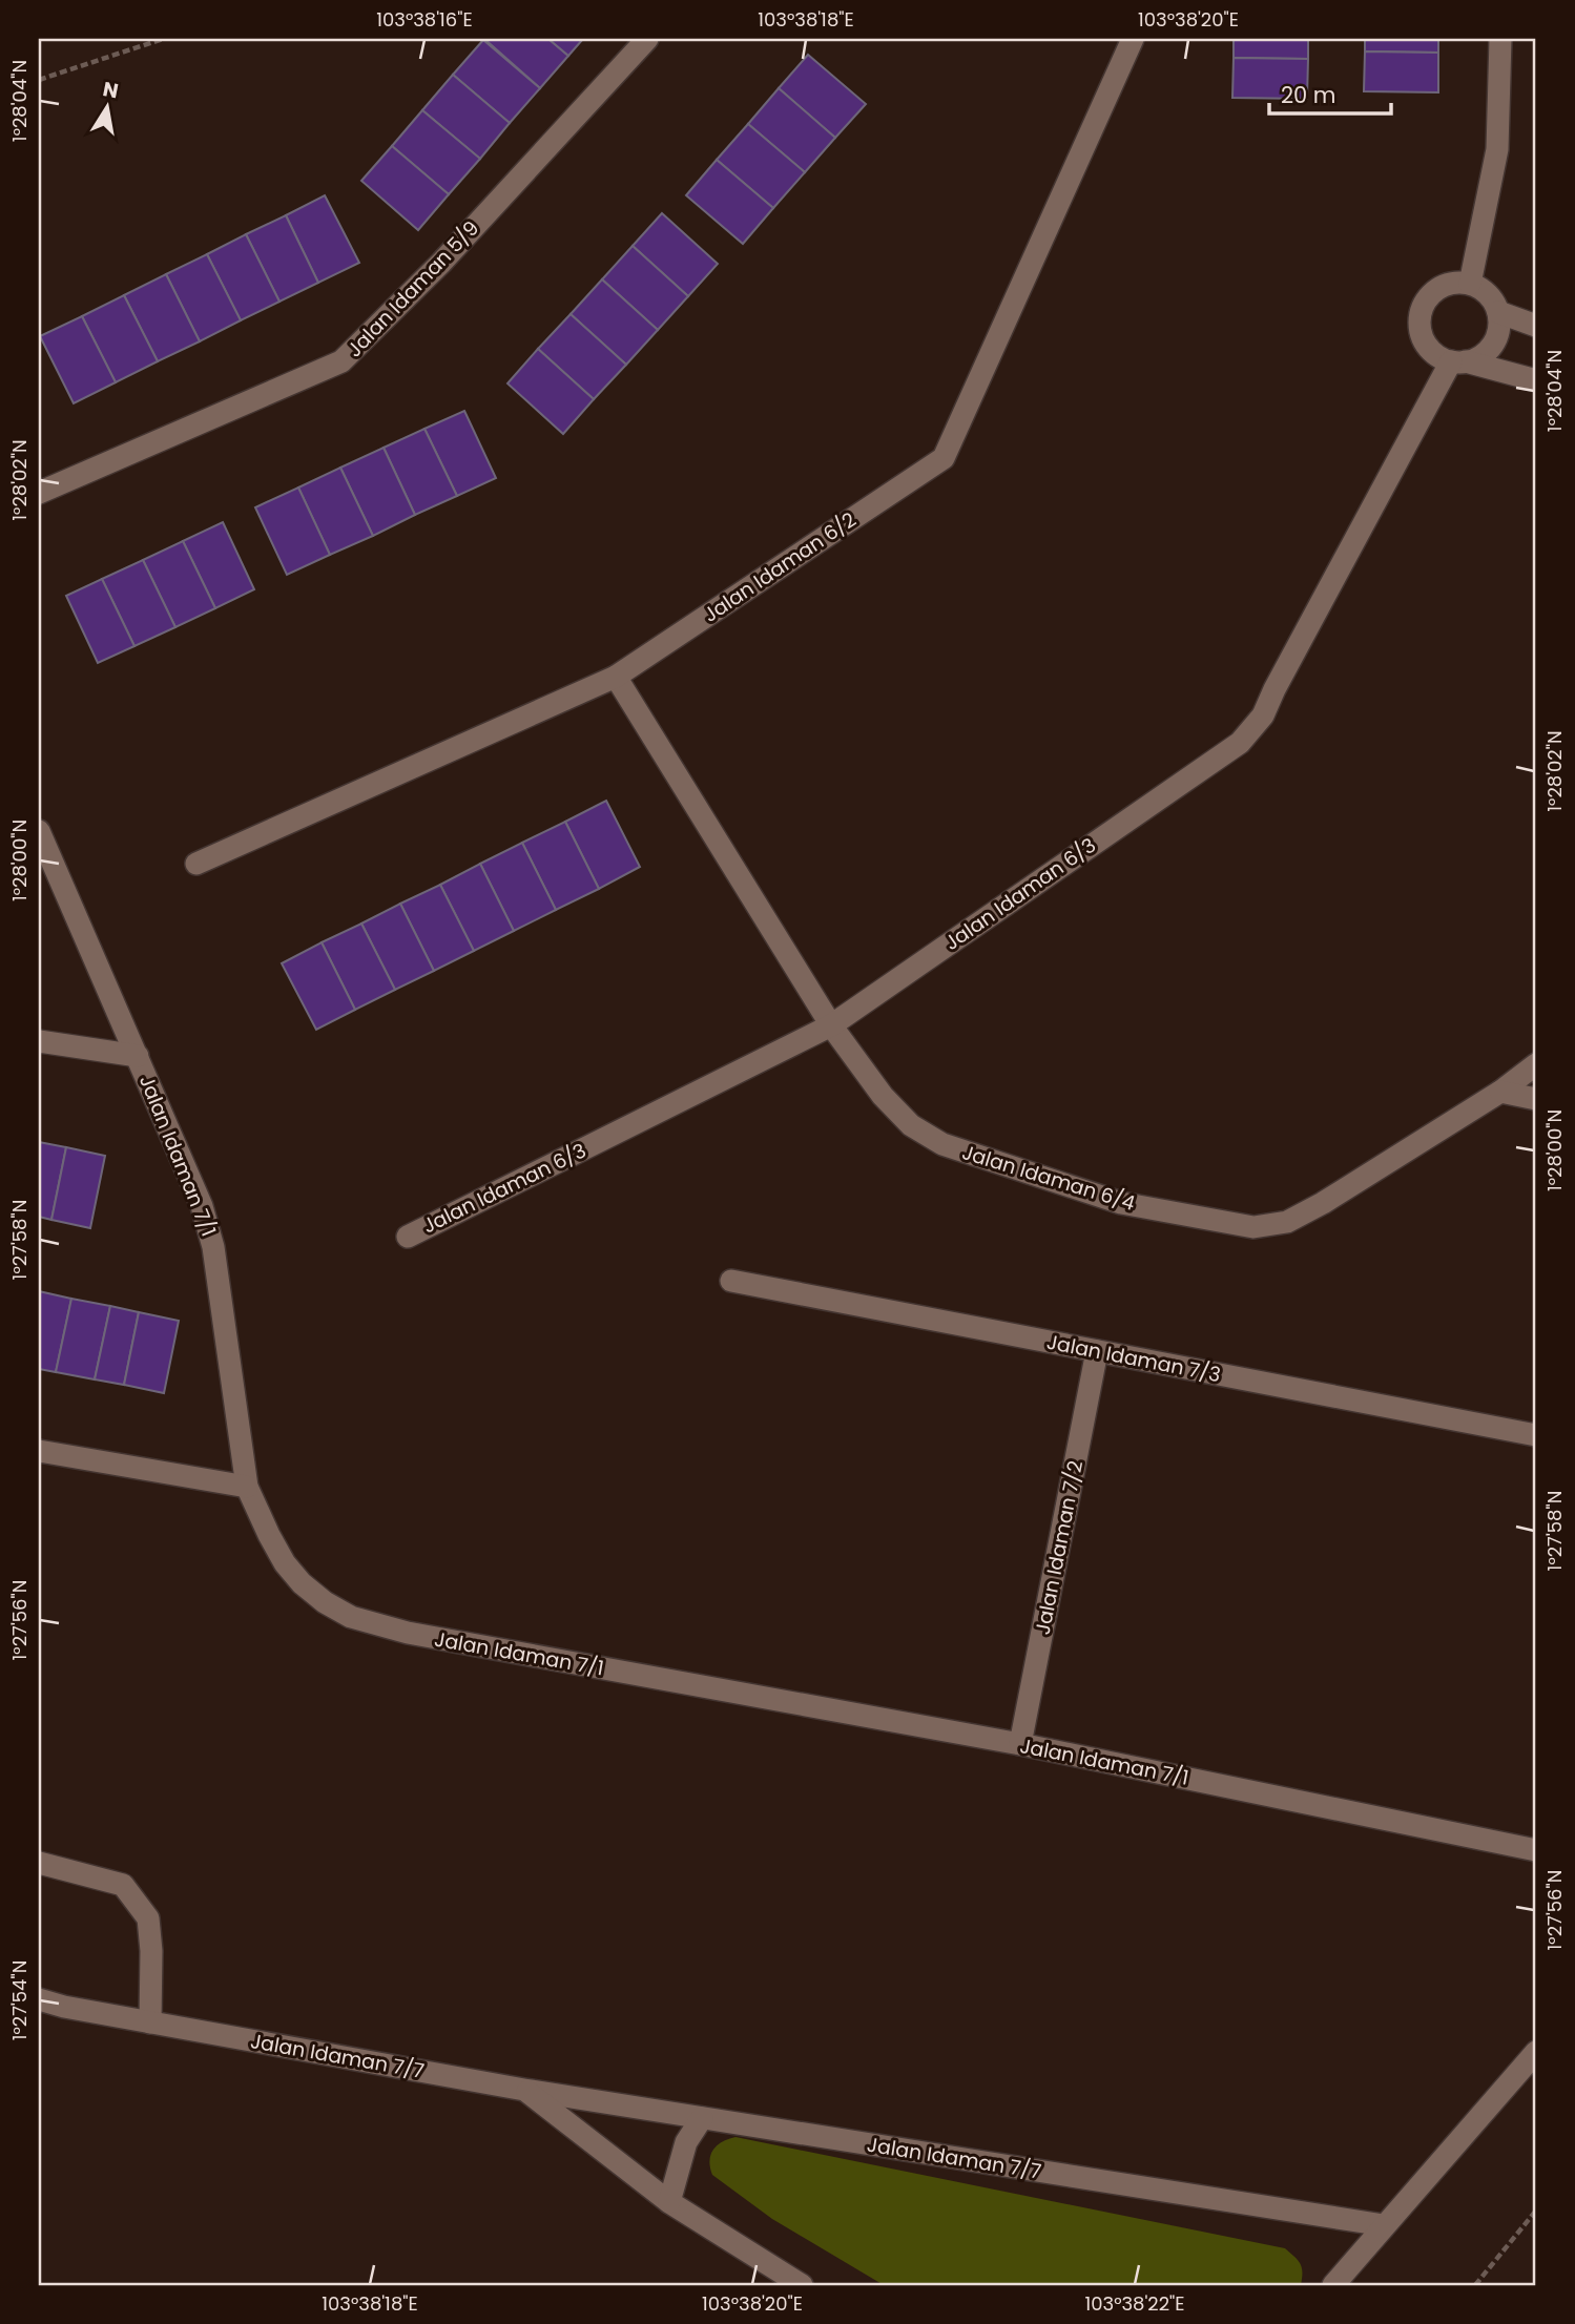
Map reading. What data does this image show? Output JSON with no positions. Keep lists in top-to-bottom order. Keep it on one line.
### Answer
{"streets":{"street":["Jalan Idaman 5/9","Jalan Idaman 6/2","Jalan Idaman 6/3","Jalan Idaman 7/1","Jalan Idaman 6/4","Jalan Idaman 7/3","Jalan Idaman 7/2","Jalan Idaman 7/7"]},"crossings":[["Jalan Idaman 6/2","Jalan Idaman 6/4"],["Jalan Idaman 6/3","Jalan Idaman 6/4"],["Jalan Idaman 7/1","Jalan Idaman 7/2"],["Jalan Idaman 7/3","Jalan Idaman 7/2"]],"scale_bar":"20 m","north":"top","coordinates":["103°38'16\"E","103°38'18\"E","103°38'20\"E","1°28'04\"N","1°28'02\"N","1°28'00\"N","1°27'58\"N","1°27'56\"N","1°27'54\"N","103°38'22\"E"]}
